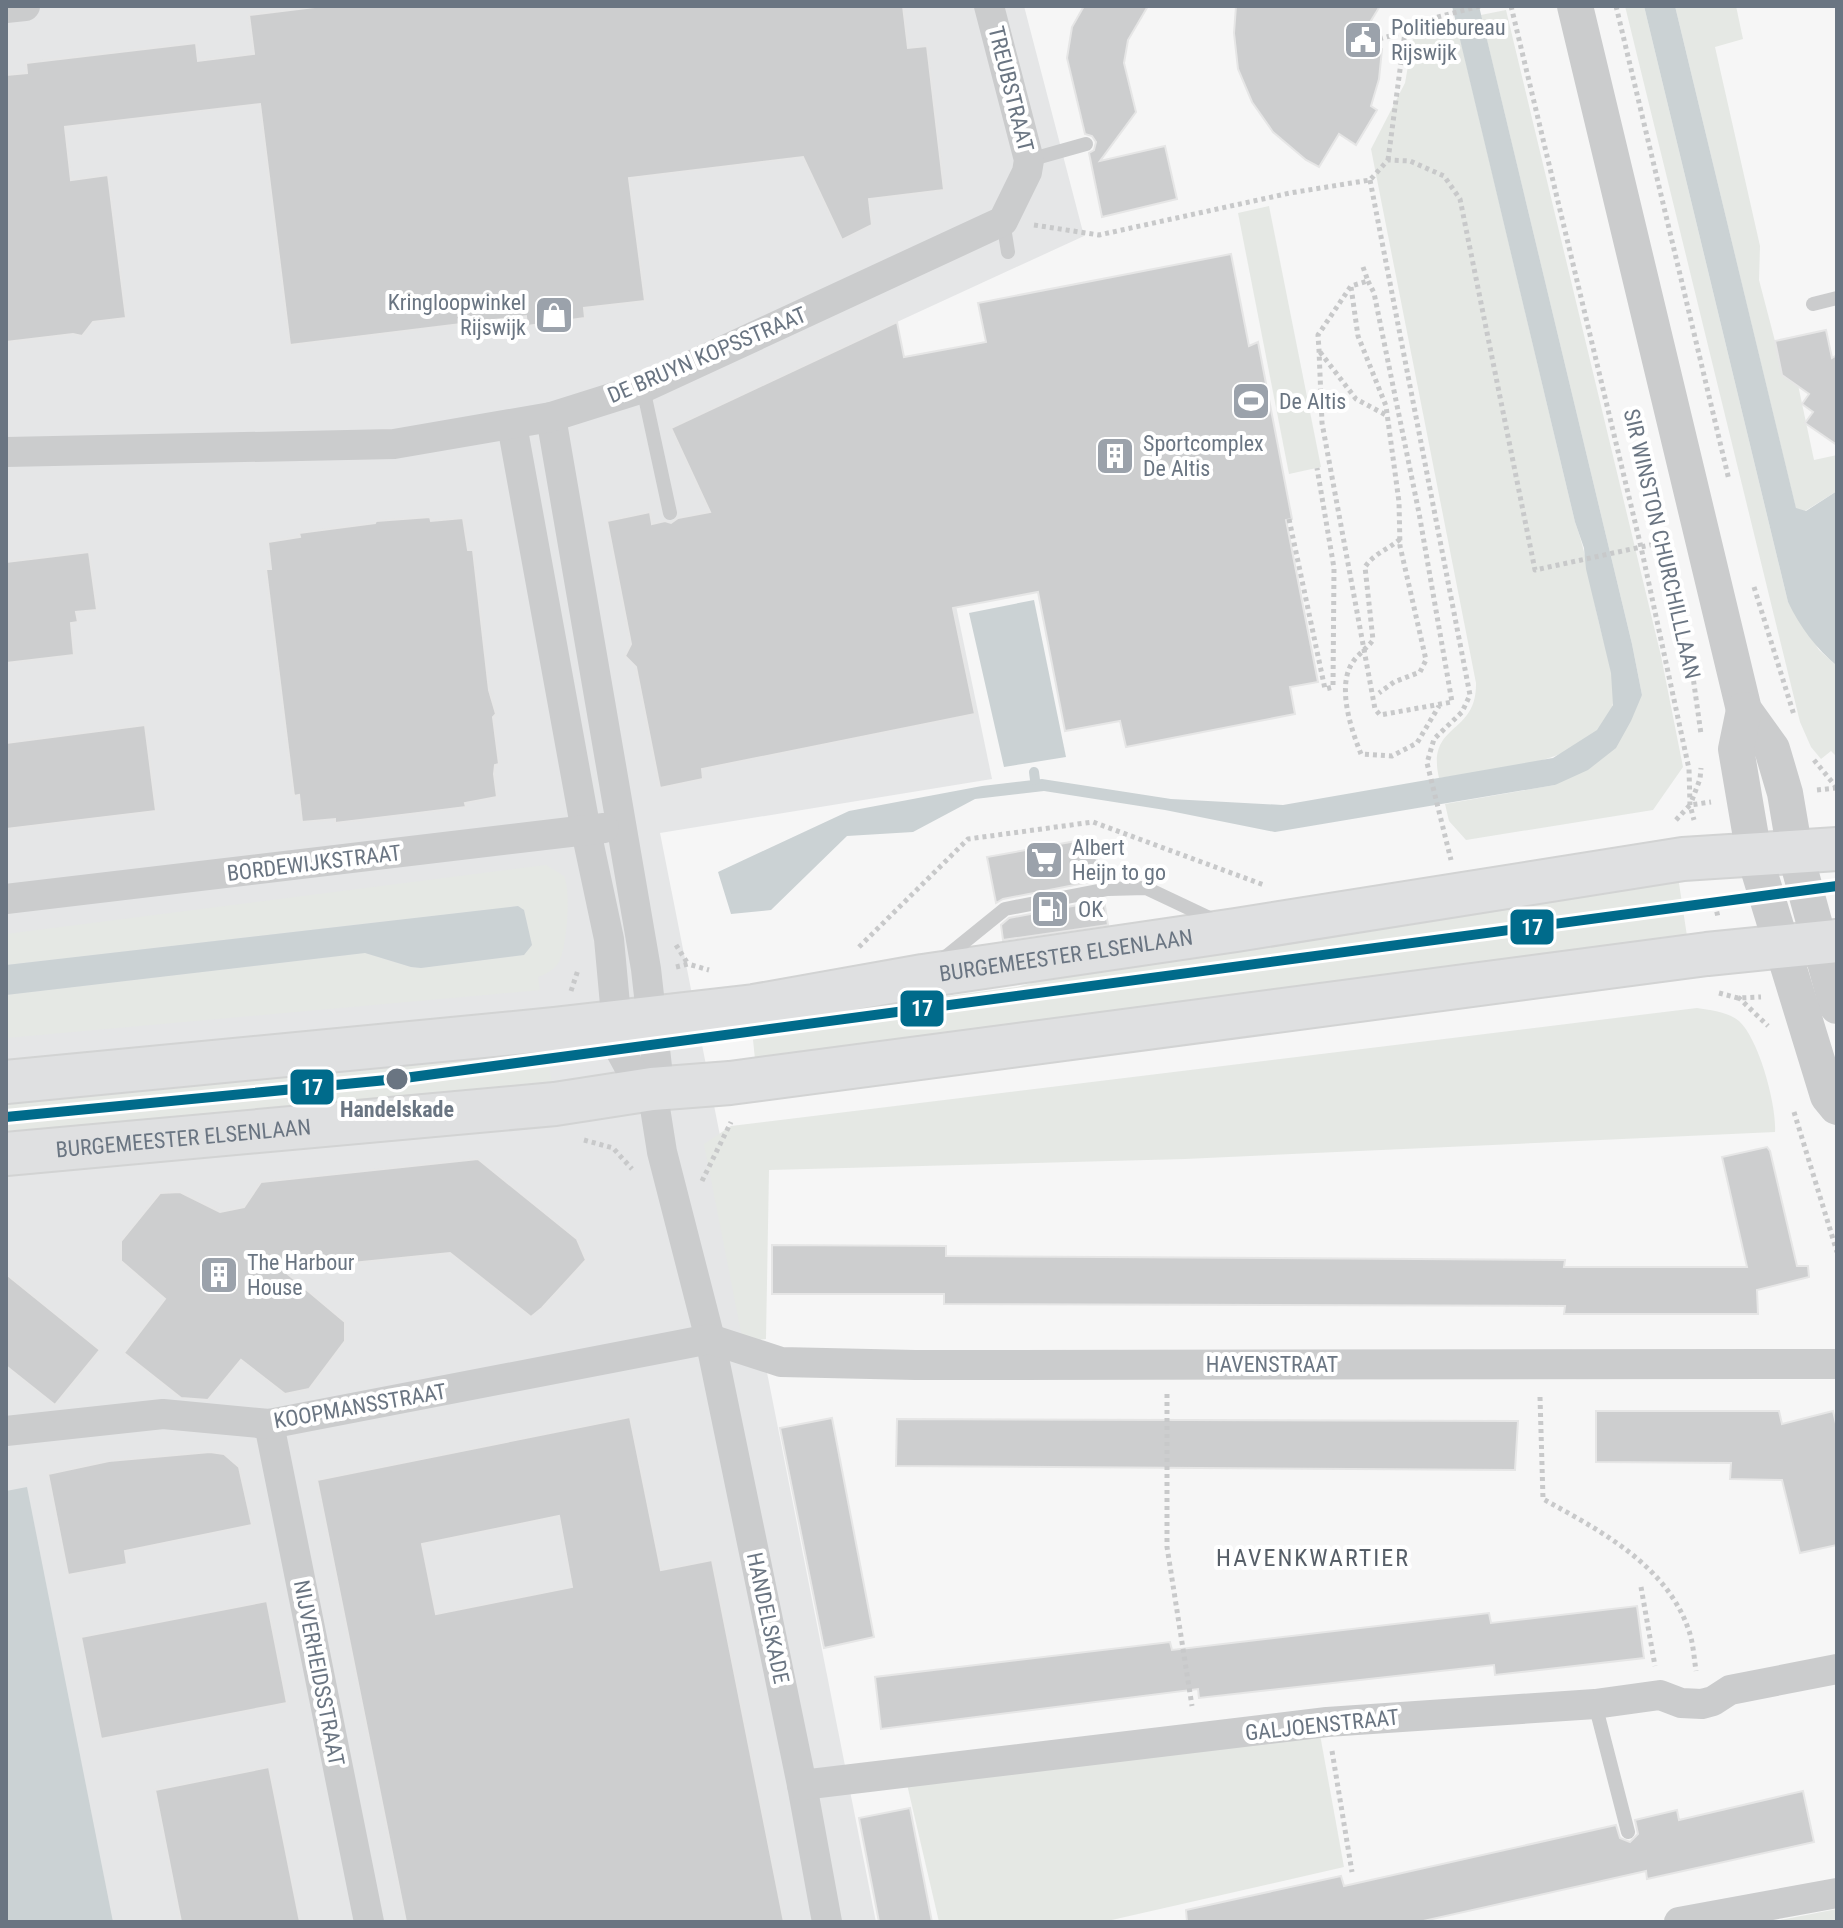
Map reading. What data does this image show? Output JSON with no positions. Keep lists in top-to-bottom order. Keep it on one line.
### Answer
{"streets":{"main road":["BURGEMEESTER ELSENLAAN"],"street":["TREUBSTRAAT","DE BRUYN KOPSSTRAAT","SIR WINSTON CHURCHILLLAAN","BORDEWIJKSTRAAT","HAVENSTRAAT","KOOPMANSSTRAAT","HANDELSKADE","NIJVERHEIDSSTRAAT","GALJOENSTRAAT"]},"crossings":[["DE BRUYN KOPSSTRAAT","HANDELSKADE"],["SIR WINSTON CHURCHILLLAAN","BURGEMEESTER ELSENLAAN"],["BORDEWIJKSTRAAT","HANDELSKADE"],["BURGEMEESTER ELSENLAAN","HANDELSKADE"],["HAVENSTRAAT","KOOPMANSSTRAAT"],["HAVENSTRAAT","HANDELSKADE"],["KOOPMANSSTRAAT","HANDELSKADE"],["KOOPMANSSTRAAT","NIJVERHEIDSSTRAAT"],["HANDELSKADE","GALJOENSTRAAT"]],"districts":["HAVENKWARTIER"],"places":{"public building":["Politiebureau Rijswijk"],"shop":["Kringloopwinkel Rijswijk"],"sports":["De Altis"],"building":["Sportcomplex De Altis","The Harbour House"],"supermarket":["Albert Heijn to go"],"fuel station":["OK"],"other":["Handelskade"]},"lines":["transit line 17"]}
